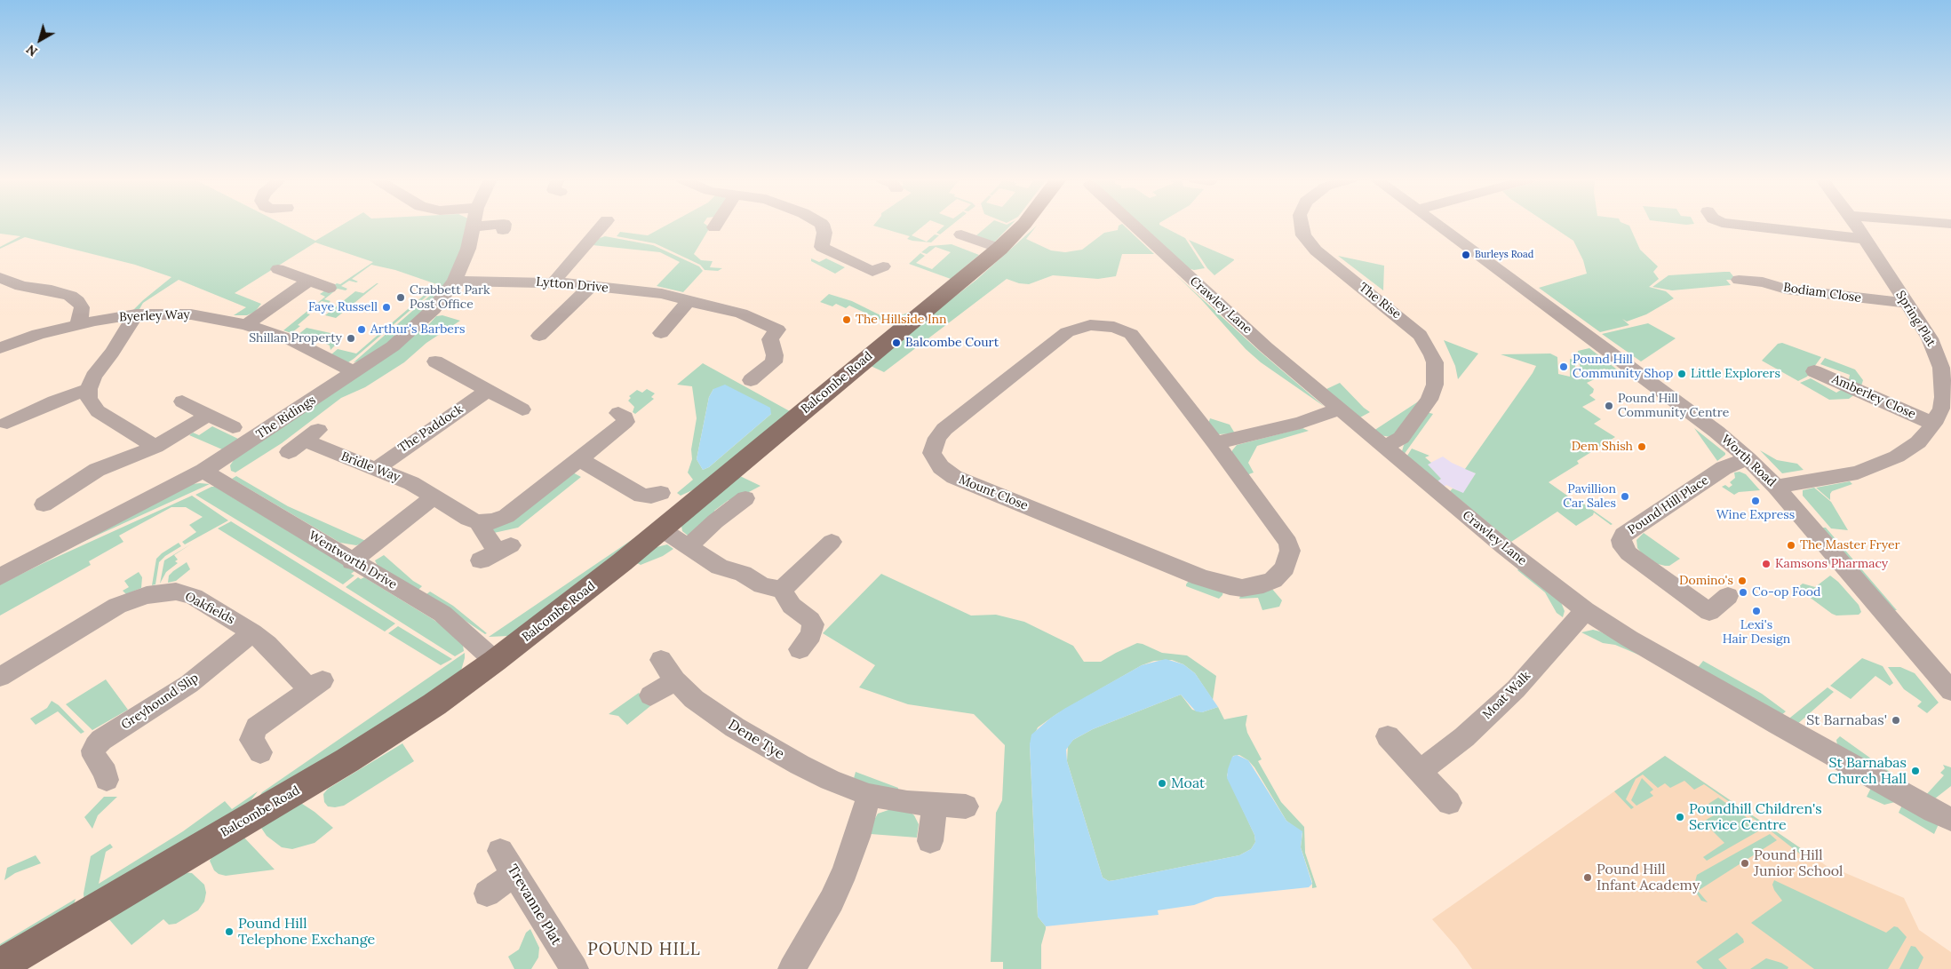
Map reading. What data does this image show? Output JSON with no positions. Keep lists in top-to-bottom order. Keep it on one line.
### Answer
{"streets":{"main road":["Balcombe Road"],"street":["Lytton Drive","Bodiam Close","The Rise","Crawley Lane","Byerley Way","Spring Plat","Amberley Close","The Ridings","The Paddock","Worth Road","Bridle Way","Mount Close","Pound Hill Place","Wentworth Drive","Oakfields","Moat Walk","Greyhound Slip","Dene Tye","Trevanne Plat"]},"crossings":[["Lytton Drive","The Ridings"],["Bodiam Close","Spring Plat"],["The Rise","Crawley Lane"],["Crawley Lane","Moat Walk"],["Byerley Way","The Ridings"],["Spring Plat","Amberley Close"],["Spring Plat","Worth Road"],["Balcombe Road","Wentworth Drive"],["The Ridings","Wentworth Drive"],["The Paddock","Bridle Way"],["Worth Road","Pound Hill Place"],["Oakfields","Greyhound Slip"]],"districts":["POUND HILL"],"places":["Burleys Road","Crabbett Park Post Office","Faye Russell","The Hillside Inn","Arthur's Barbers","Shillan Property","Balcombe Court","Pound Hill Community Shop","Little Explorers","Pound Hill Community Centre","Dem Shish","Pavillion Car Sales","Wine Express","The Master Fryer","Kamsons Pharmacy","Domino's","Co-op Food","Lexi's Hair Design","St Barnabas'","St Barnabas Church Hall","Moat","Poundhill Children's Service Centre","Pound Hill Junior School","Pound Hill Infant Academy","Pound Hill Telephone Exchange"],"north":"bottom left"}
